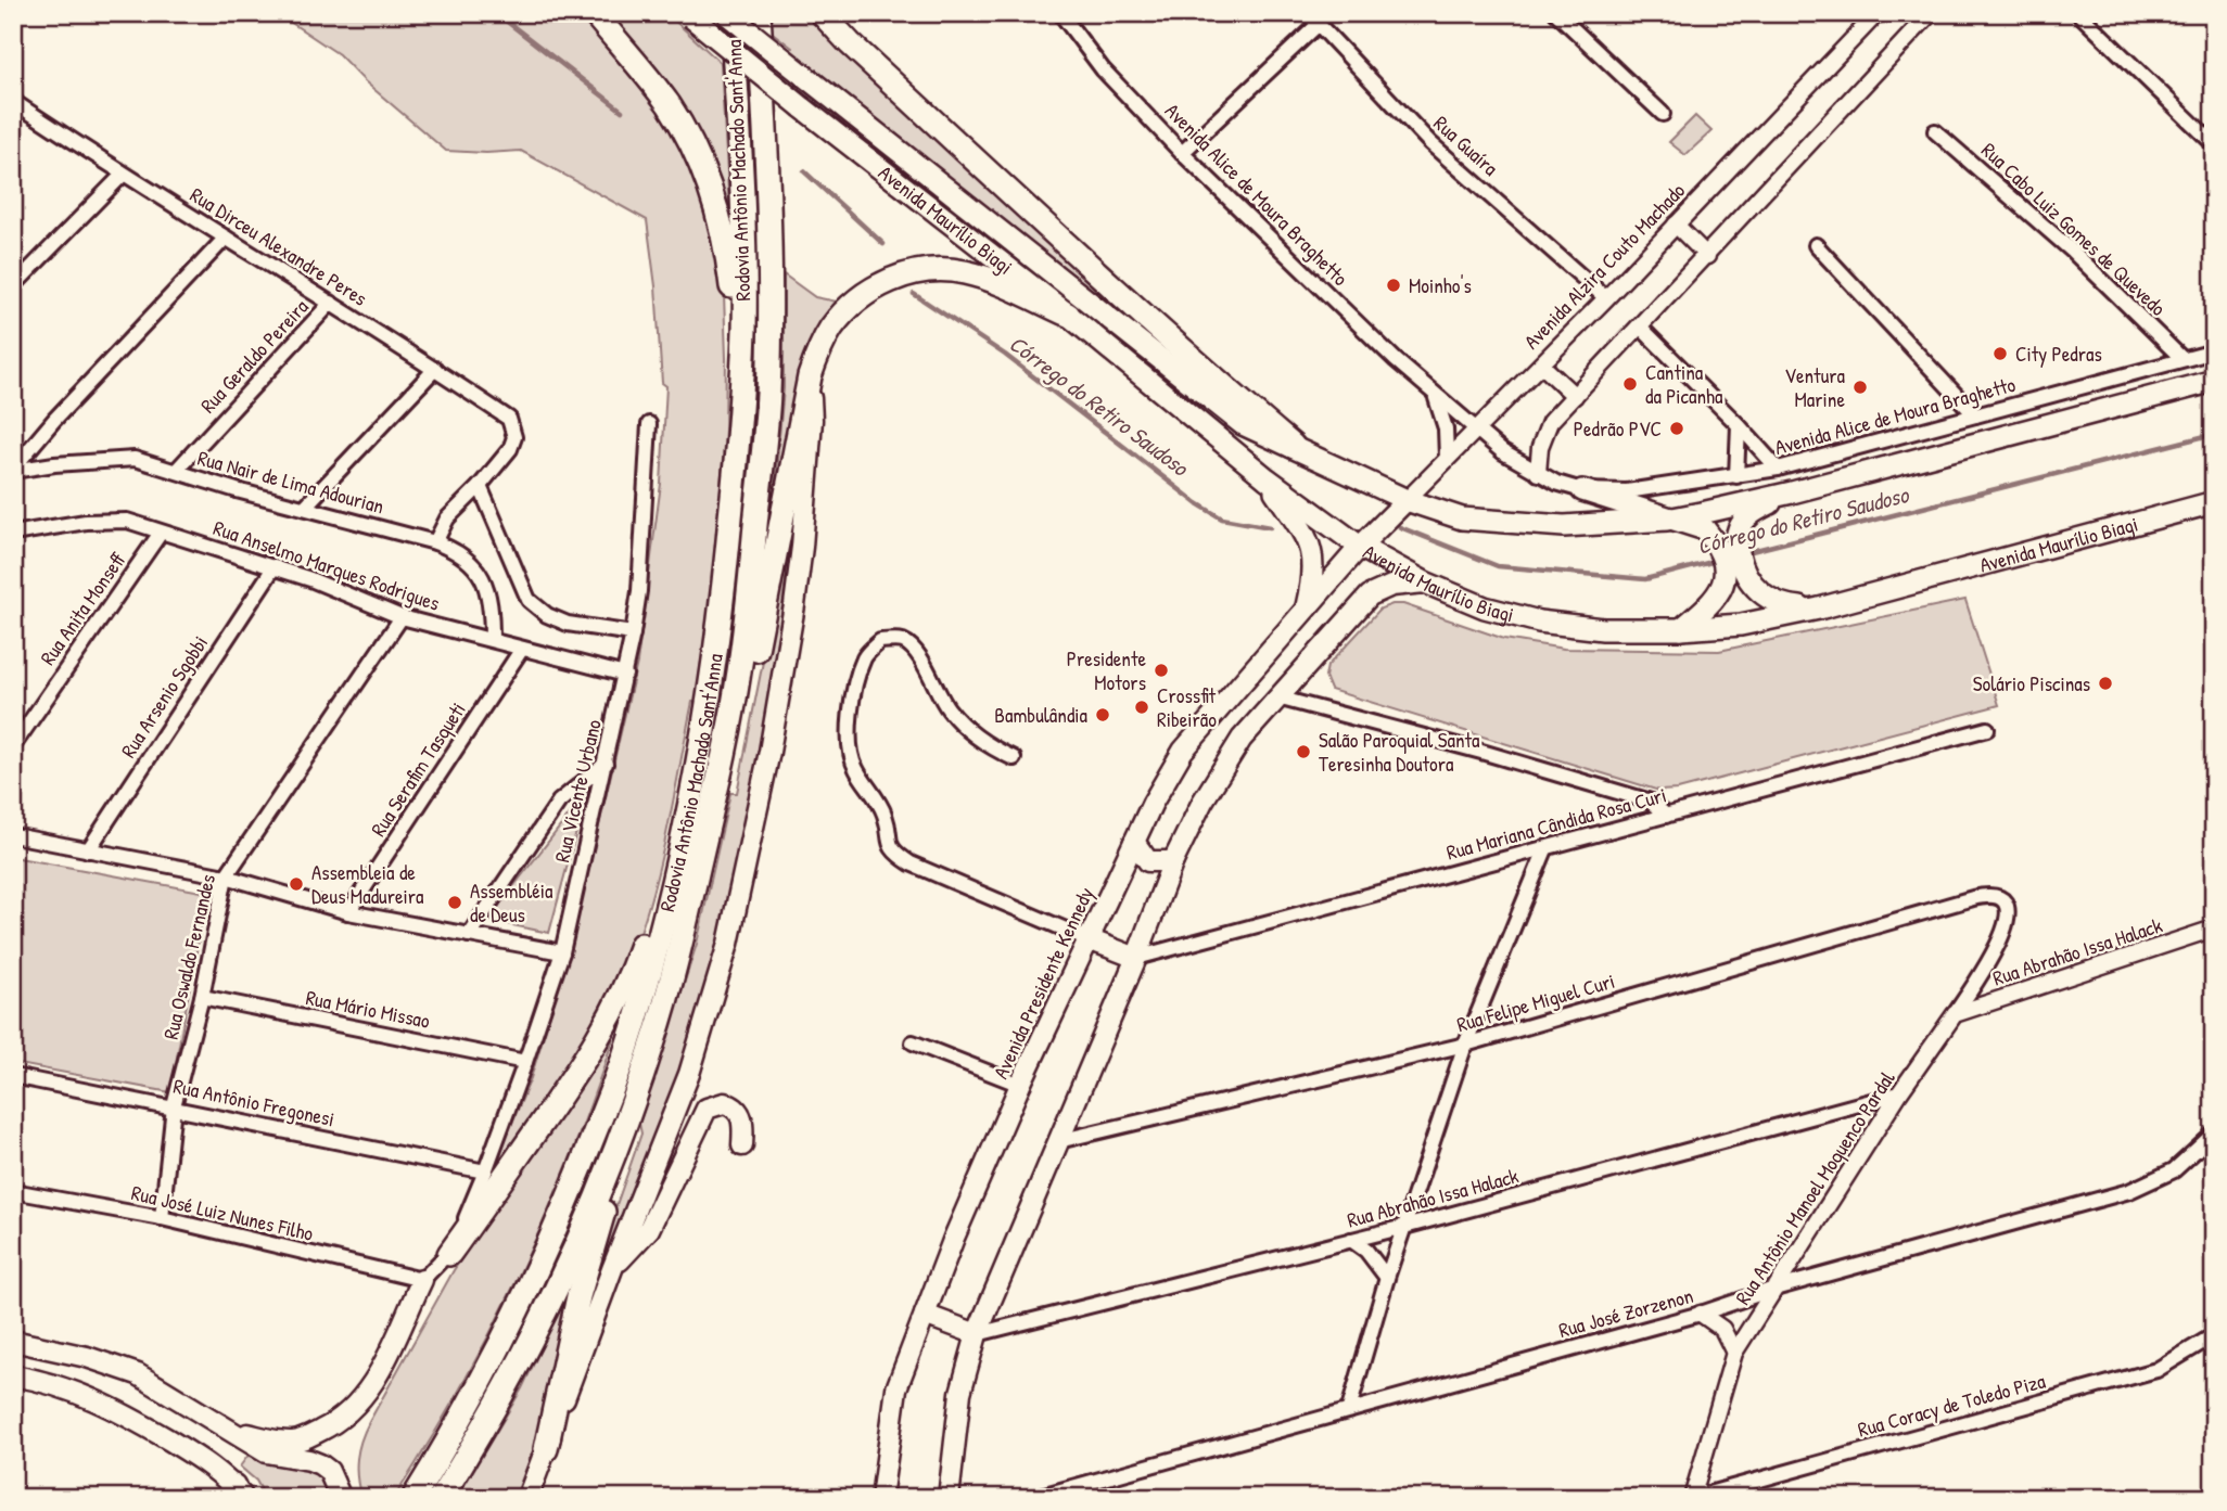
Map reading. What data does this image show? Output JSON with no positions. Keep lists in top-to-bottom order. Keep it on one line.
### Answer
{"streets":{"highway":["Rodovia Antônio Machado Sant'Anna"],"main road":["Avenida Maurílio Biagi","Avenida Alzira Couto Machado","Avenida Presidente Kennedy"],"street":["Rua Guaíra","Avenida Alice de Moura Braghetto","Rua Cabo Luiz Gomes de Quevedo","Rua Dirceu Alexandre Peres","Rua Geraldo Pereira","Rua Nair de Lima Adourian","Rua Anselmo Marques Rodrigues","Rua Anita Monseff","Rua Arsenio Sgobbi","Rua Serafim Tasqueti","Rua Vicente Urbano","Rua Mariana Cândida Rosa Curi","Rua Abrahão Issa Halack","Rua Oswaldo Fernandes","Rua Felipe Miguel Curi","Rua Mário Missao","Rua Antônio Fregonesi","Rua Antônio Manoel Moquenco Pardal","Rua José Luiz Nunes Filho","Rua José Zorzenon","Rua Coracy de Toledo Piza"]},"crossings":[["Rua Guaíra","Avenida Alzira Couto Machado"],["Rodovia Antônio Machado Sant'Anna","Avenida Maurílio Biagi"],["Avenida Alice de Moura Braghetto","Rua Cabo Luiz Gomes de Quevedo"],["Avenida Alice de Moura Braghetto","Avenida Alzira Couto Machado"],["Avenida Maurílio Biagi","Avenida Alzira Couto Machado"],["Avenida Maurílio Biagi","Avenida Presidente Kennedy"],["Rua Dirceu Alexandre Peres","Rua Geraldo Pereira"],["Avenida Alzira Couto Machado","Avenida Presidente Kennedy"],["Rua Geraldo Pereira","Rua Nair de Lima Adourian"],["Rua Nair de Lima Adourian","Rua Anselmo Marques Rodrigues"],["Rua Anselmo Marques Rodrigues","Rua Anita Monseff"],["Rua Anselmo Marques Rodrigues","Rua Arsenio Sgobbi"],["Rua Anselmo Marques Rodrigues","Rua Serafim Tasqueti"],["Rua Anselmo Marques Rodrigues","Rua Vicente Urbano"],["Rua Anselmo Marques Rodrigues","Rua Oswaldo Fernandes"],["Rua Vicente Urbano","Rua Mário Missao"],["Rua Vicente Urbano","Rua Antônio Fregonesi"],["Rua Abrahão Issa Halack","Rua Antônio Manoel Moquenco Pardal"],["Rua Oswaldo Fernandes","Rua Mário Missao"],["Rua Oswaldo Fernandes","Rua Antônio Fregonesi"],["Rua Oswaldo Fernandes","Rua José Luiz Nunes Filho"],["Rua Felipe Miguel Curi","Rua Antônio Manoel Moquenco Pardal"],["Rua Antônio Manoel Moquenco Pardal","Rua José Zorzenon"],["Rua Antônio Manoel Moquenco Pardal","Rua Coracy de Toledo Piza"]],"water":["Córrego do Retiro Saudoso"],"places":["Moinho's","City Pedras","Cantina da Picanha","Ventura Marine","Pedrão PVC","Presidente Motors","Solário Piscinas","Crossfit Ribeirão","Bambulândia","Salão Paroquial Santa Teresinha Doutora","Assembleia de Deus Madureira","Assembléia de Deus"]}
